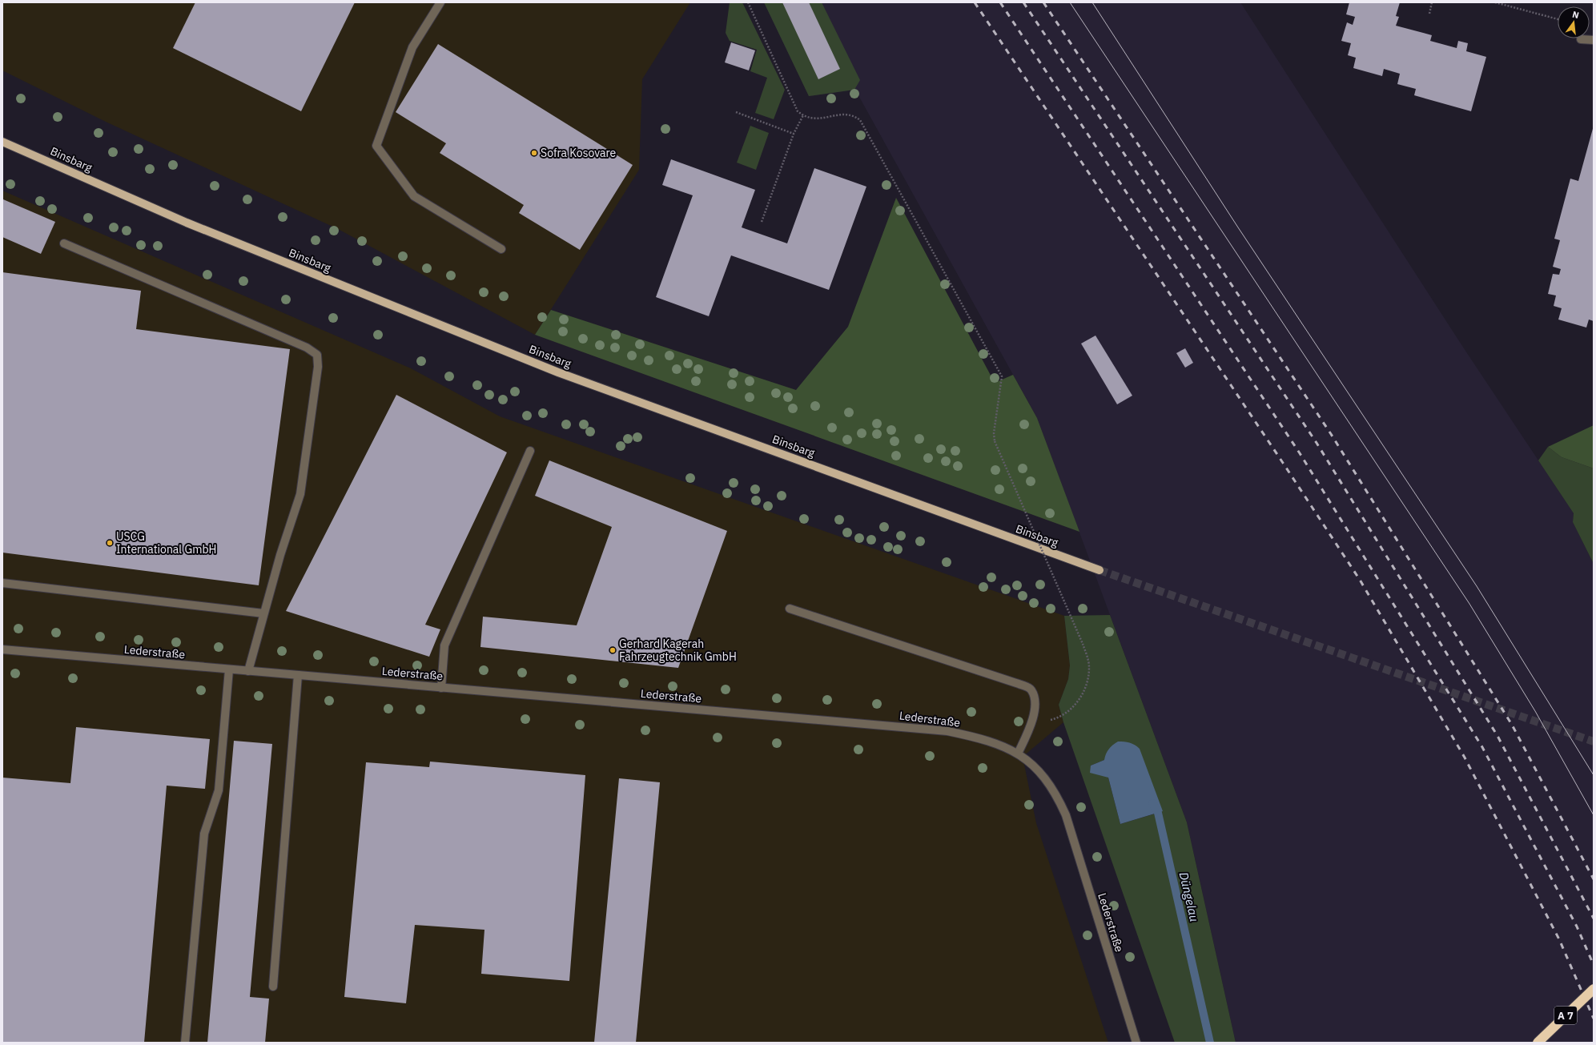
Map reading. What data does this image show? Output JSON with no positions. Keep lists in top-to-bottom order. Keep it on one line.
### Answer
{"streets":{"highway":["A 7"],"main road":["Binsbarg"],"street":["Lederstraße"]},"water":["Düngelau"],"places":["Sofra Kosovare","USCG International GmbH","Gerhard Kagerah Fahrzeugtechnik GmbH"],"north":"top"}
